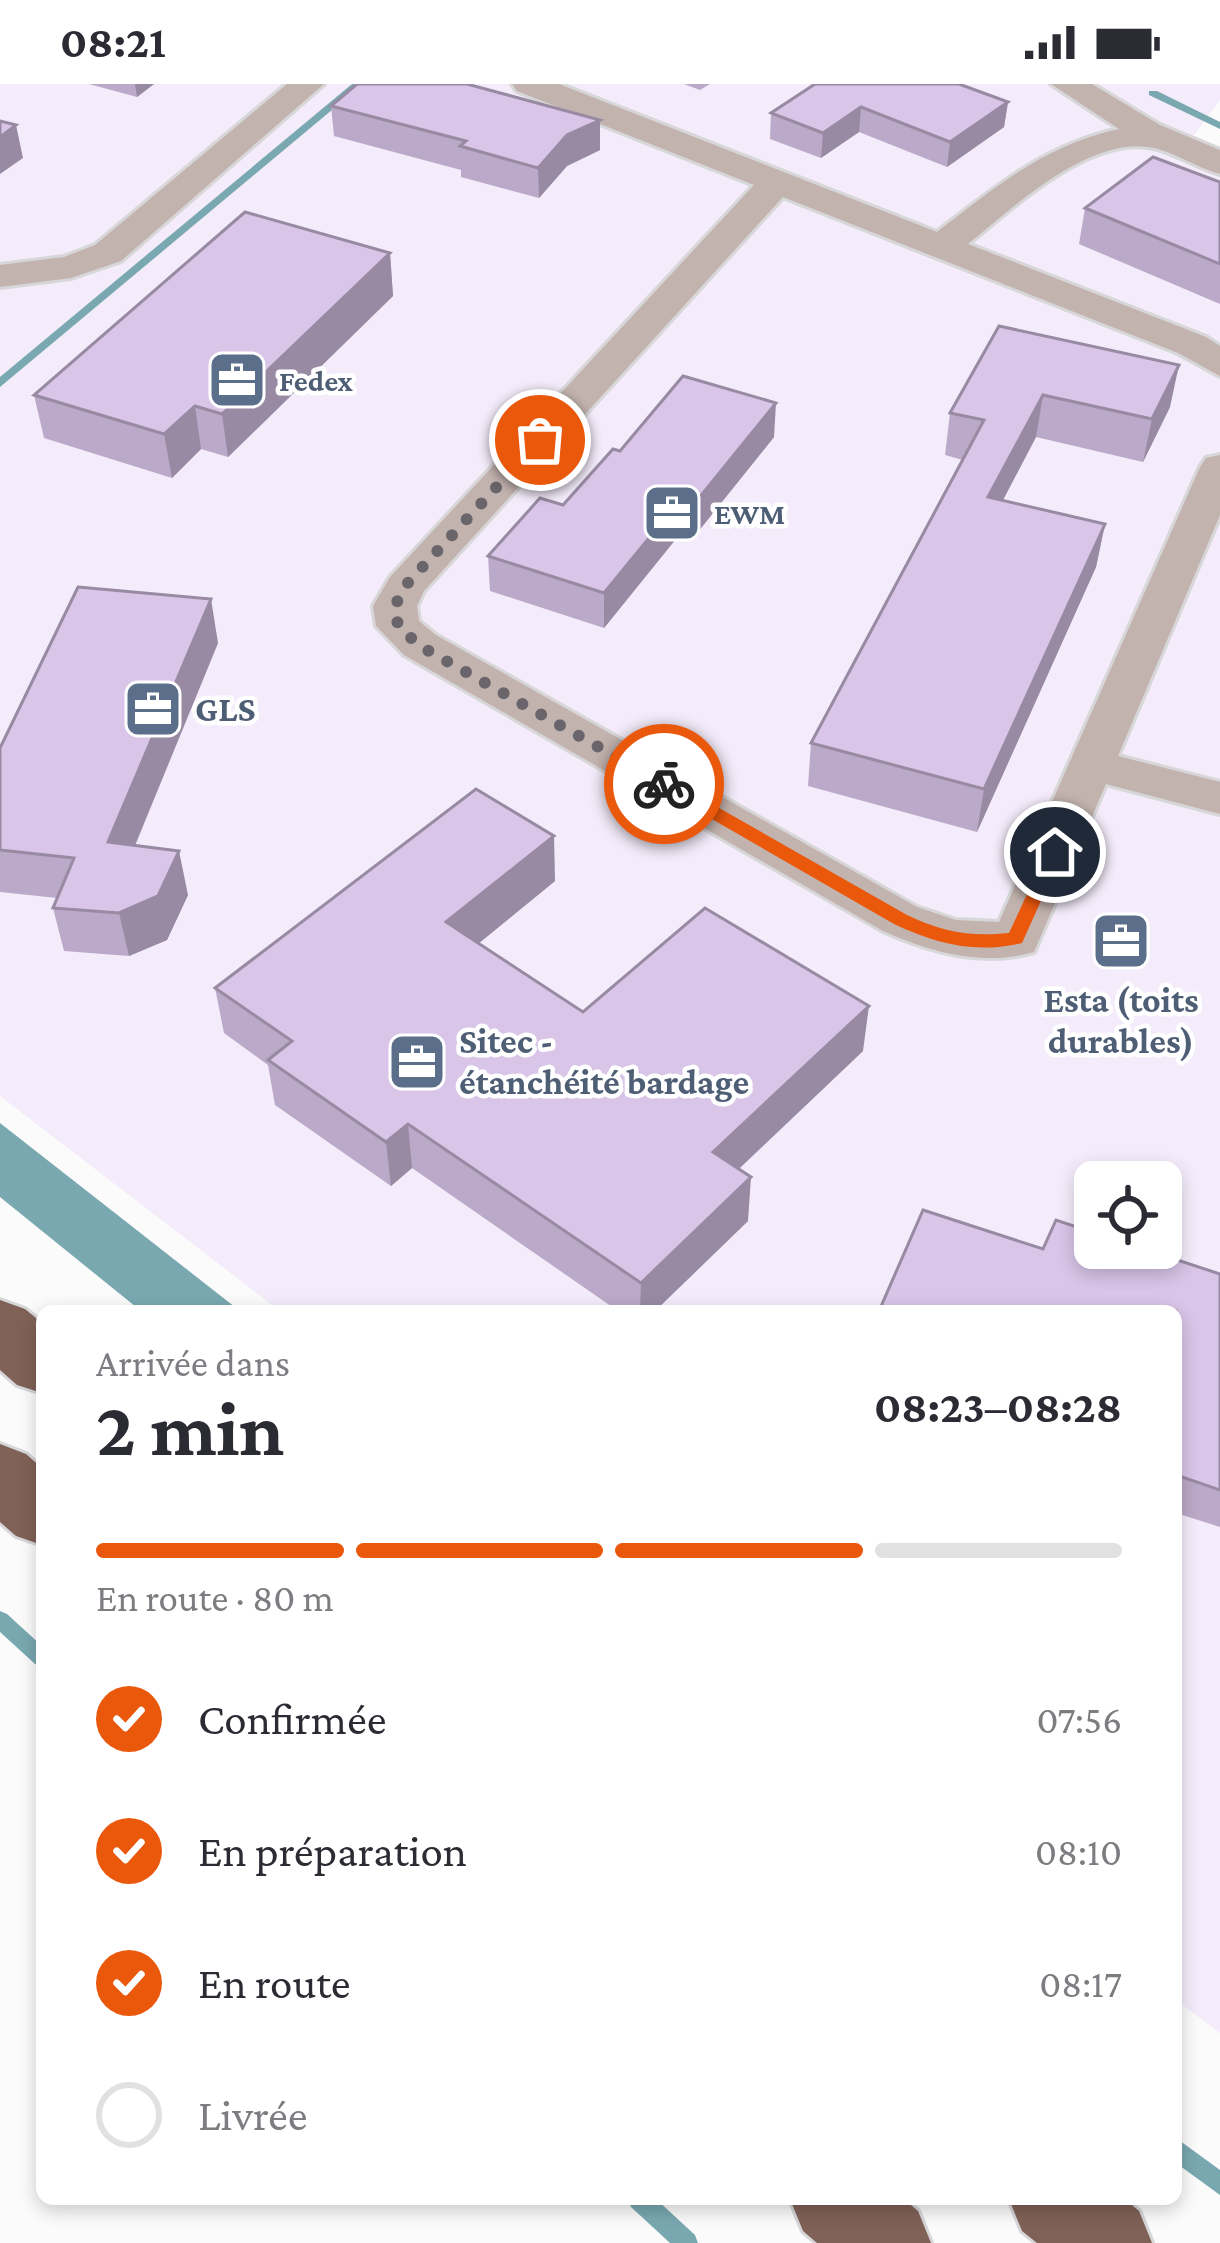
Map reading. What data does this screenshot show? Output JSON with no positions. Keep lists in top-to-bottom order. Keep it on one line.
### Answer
{"places":{"office":["Fedex","EWM","GLS","Esta (toits durables)","Sitec - étanchéité bardage"]},"page":{"status":"08:21","heading":["2 min","Arrivée dans","08:23–08:28"],"bar":"En route · 80 m","list":[["Confirmée","07:56"],["En préparation","08:10"],["En route","08:17"],"Livrée"]}}
